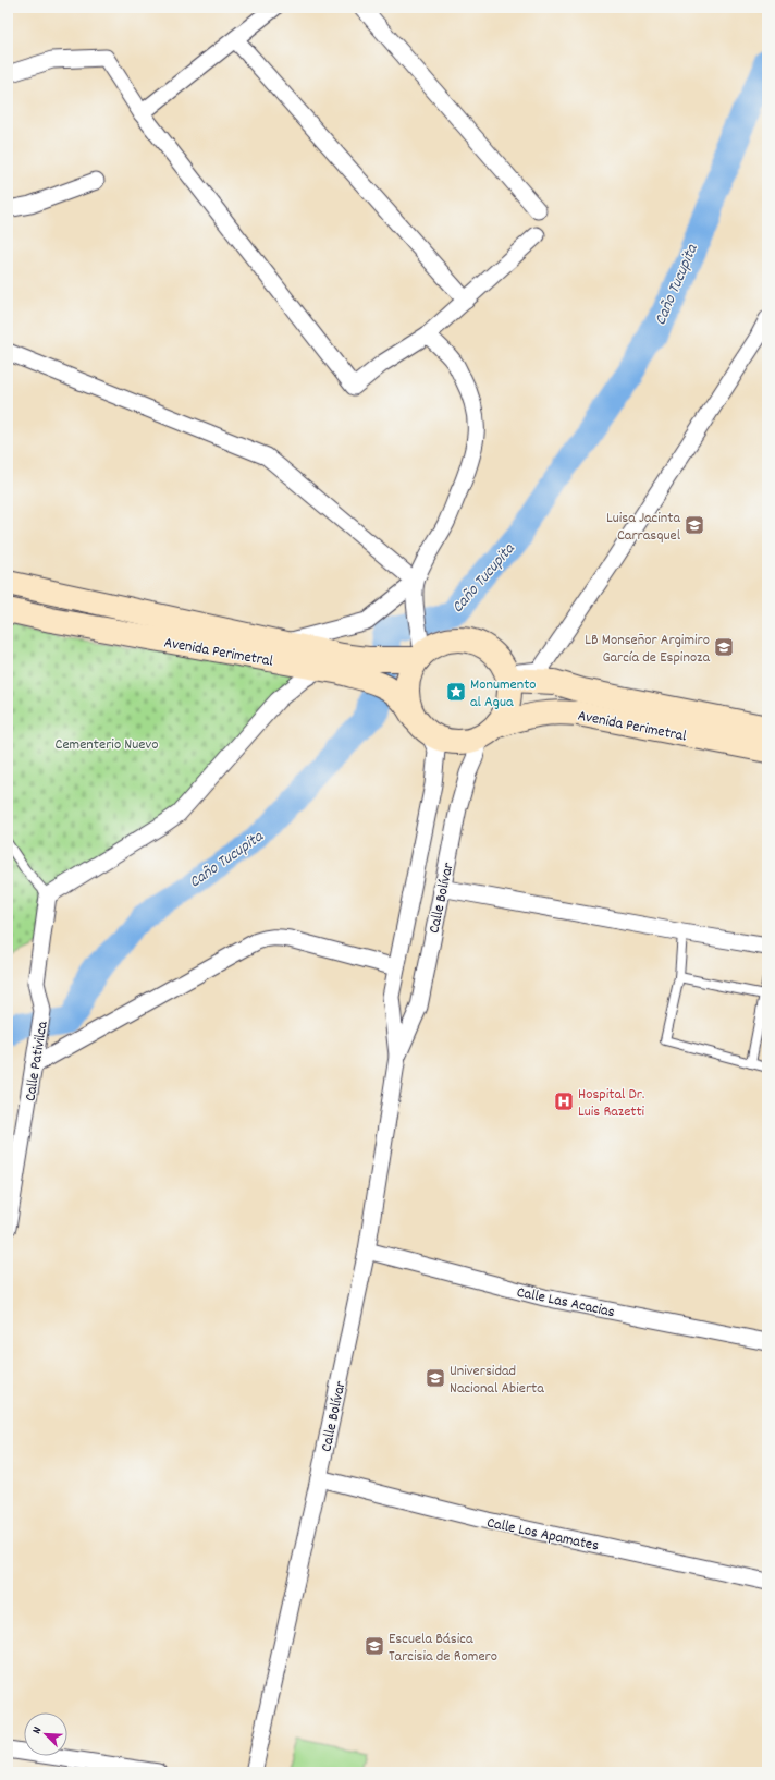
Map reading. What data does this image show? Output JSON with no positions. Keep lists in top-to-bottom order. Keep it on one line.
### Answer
{"streets":{"street":["Avenida Perimetral","Calle Bolívar","Calle Pativilca","Calle Las Acacias","Calle Los Apamates"]},"crossings":[["Avenida Perimetral","Calle Bolívar"],["Calle Bolívar","Calle Las Acacias"],["Calle Bolívar","Calle Los Apamates"]],"water":["Caño Tucupita"],"parks":["Cementerio Nuevo"],"places":{"school or university":["Luisa Jacinta Carrasquel","LB Monseñor Argimiro García de Espinoza","Universidad Nacional Abierta","Escuela Básica Tarcisia de Romero"],"place":["Monumento al Agua"],"hospital":["Hospital Dr. Luis Razetti"]},"north":"top left"}
